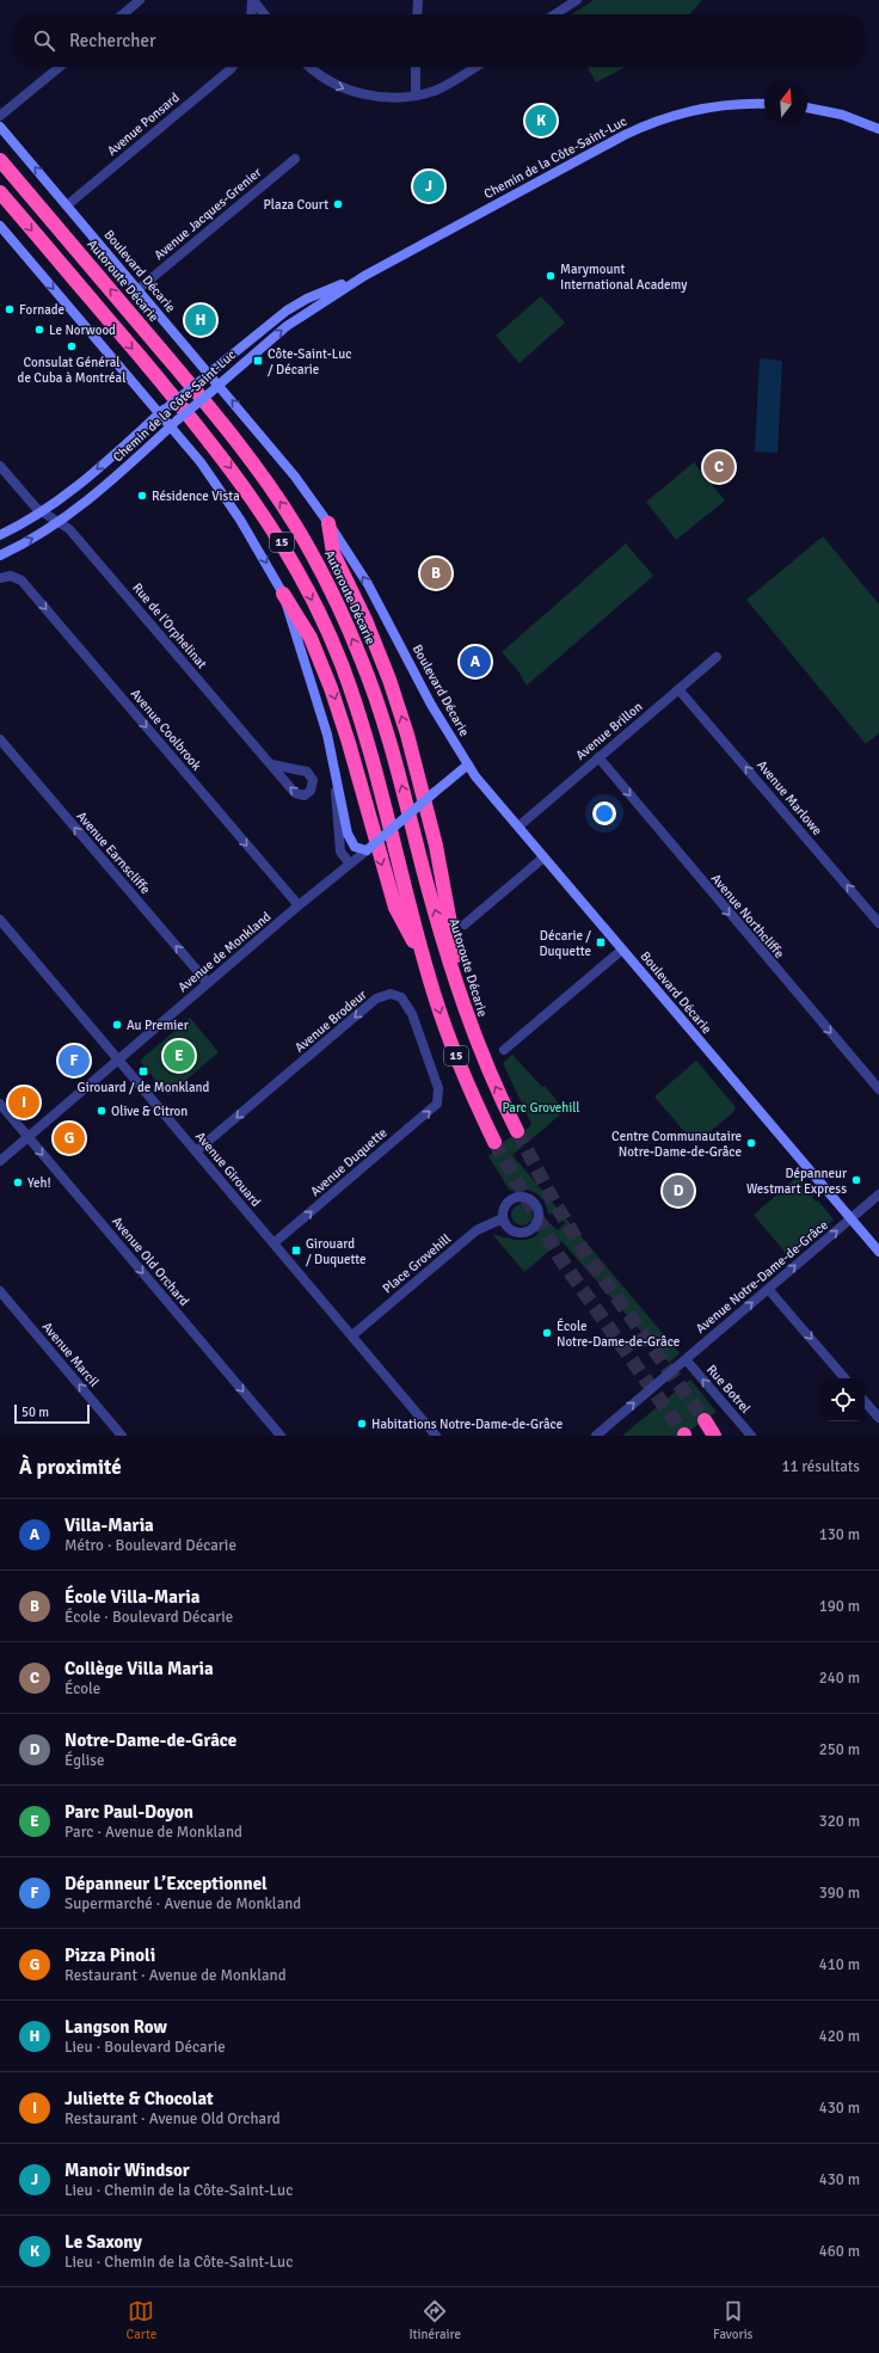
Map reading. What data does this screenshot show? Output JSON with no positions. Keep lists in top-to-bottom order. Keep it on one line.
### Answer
{"streets":{"highway":["Autoroute Décarie","15"],"main road":["Chemin de la Côte-Saint-Luc","Boulevard Décarie","Avenue de Monkland"],"street":["Avenue Ponsard","Avenue Jacques-Grenier","Rue de l'Orphelinat","Avenue Coolbrook","Avenue Brillon","Avenue Marlowe","Avenue Earnscliffe","Avenue Northcliffe","Avenue Brodeur","Avenue Duquette","Avenue Girouard","Avenue Old Orchard","Place Grovehill","Avenue Notre-Dame-de-Grâce","Avenue Marcil","Rue Botrel"]},"crossings":[["Avenue Ponsard","Boulevard Décarie"],["Chemin de la Côte-Saint-Luc","Boulevard Décarie"],["Chemin de la Côte-Saint-Luc","Rue de l'Orphelinat"],["Avenue Jacques-Grenier","Boulevard Décarie"],["Boulevard Décarie","Avenue Brillon"],["Boulevard Décarie","Avenue de Monkland"],["Boulevard Décarie","Avenue Notre-Dame-de-Grâce"],["Avenue Coolbrook","Avenue de Monkland"],["Avenue Brillon","Avenue Marlowe"],["Avenue Brillon","Avenue Northcliffe"],["Avenue Earnscliffe","Avenue de Monkland"],["Avenue de Monkland","Avenue Girouard"],["Avenue de Monkland","Avenue Old Orchard"],["Avenue Brodeur","Avenue Duquette"],["Avenue Brodeur","Avenue Girouard"],["Avenue Duquette","Avenue Girouard"],["Avenue Girouard","Place Grovehill"],["Avenue Notre-Dame-de-Grâce","Rue Botrel"]],"one_way":["Avenue Coolbrook","Avenue Marlowe","Avenue Earnscliffe","Avenue Northcliffe","Avenue Duquette","Avenue Old Orchard","Avenue Notre-Dame-de-Grâce","Avenue Marcil","Rue Botrel"],"parks":["Parc Grovehill"],"places":{"other":["Plaza Court","Marymount International Academy","Fornade","Le Norwood","Consulat Général de Cuba à Montréal","Résidence Vista","Au Premier","Olive & Citron","Centre Communautaire Notre-Dame-de-Grâce","Dépanneur Westmart Express","Yeh!","École Notre-Dame-de-Grâce","Habitations Notre-Dame-de-Grâce"],"transit":["Côte-Saint-Luc / Décarie","Décarie / Duquette","Girouard / de Monkland","Girouard / Duquette"]},"scale_bar":"50 m","north":"top","page":{"search":"Rechercher","pins":["K","J","H","C","B","A","E","F","I","G","D"],"scale":"50 m","heading":["À proximité","11 résultats"],"list":[{"mark":"A","name":"Villa-Maria","note":"Métro · Boulevard Décarie","value":"130 m"},{"mark":"B","name":"École Villa-Maria","note":"École · Boulevard Décarie","value":"190 m"},{"mark":"C","name":"Collège Villa Maria","note":"École","value":"240 m"},{"mark":"D","name":"Notre-Dame-de-Grâce","note":"Église","value":"250 m"},{"mark":"E","name":"Parc Paul-Doyon","note":"Parc · Avenue de Monkland","value":"320 m"},{"mark":"F","name":"Dépanneur L’Exceptionnel","note":"Supermarché · Avenue de Monkland","value":"390 m"},{"mark":"G","name":"Pizza Pinoli","note":"Restaurant · Avenue de Monkland","value":"410 m"},{"mark":"H","name":"Langson Row","note":"Lieu · Boulevard Décarie","value":"420 m"},{"mark":"I","name":"Juliette & Chocolat","note":"Restaurant · Avenue Old Orchard","value":"430 m"},{"mark":"J","name":"Manoir Windsor","note":"Lieu · Chemin de la Côte-Saint-Luc","value":"430 m"},{"mark":"K","name":"Le Saxony","note":"Lieu · Chemin de la Côte-Saint-Luc","value":"460 m"}],"nav":["Carte","Itinéraire","Favoris"]}}
